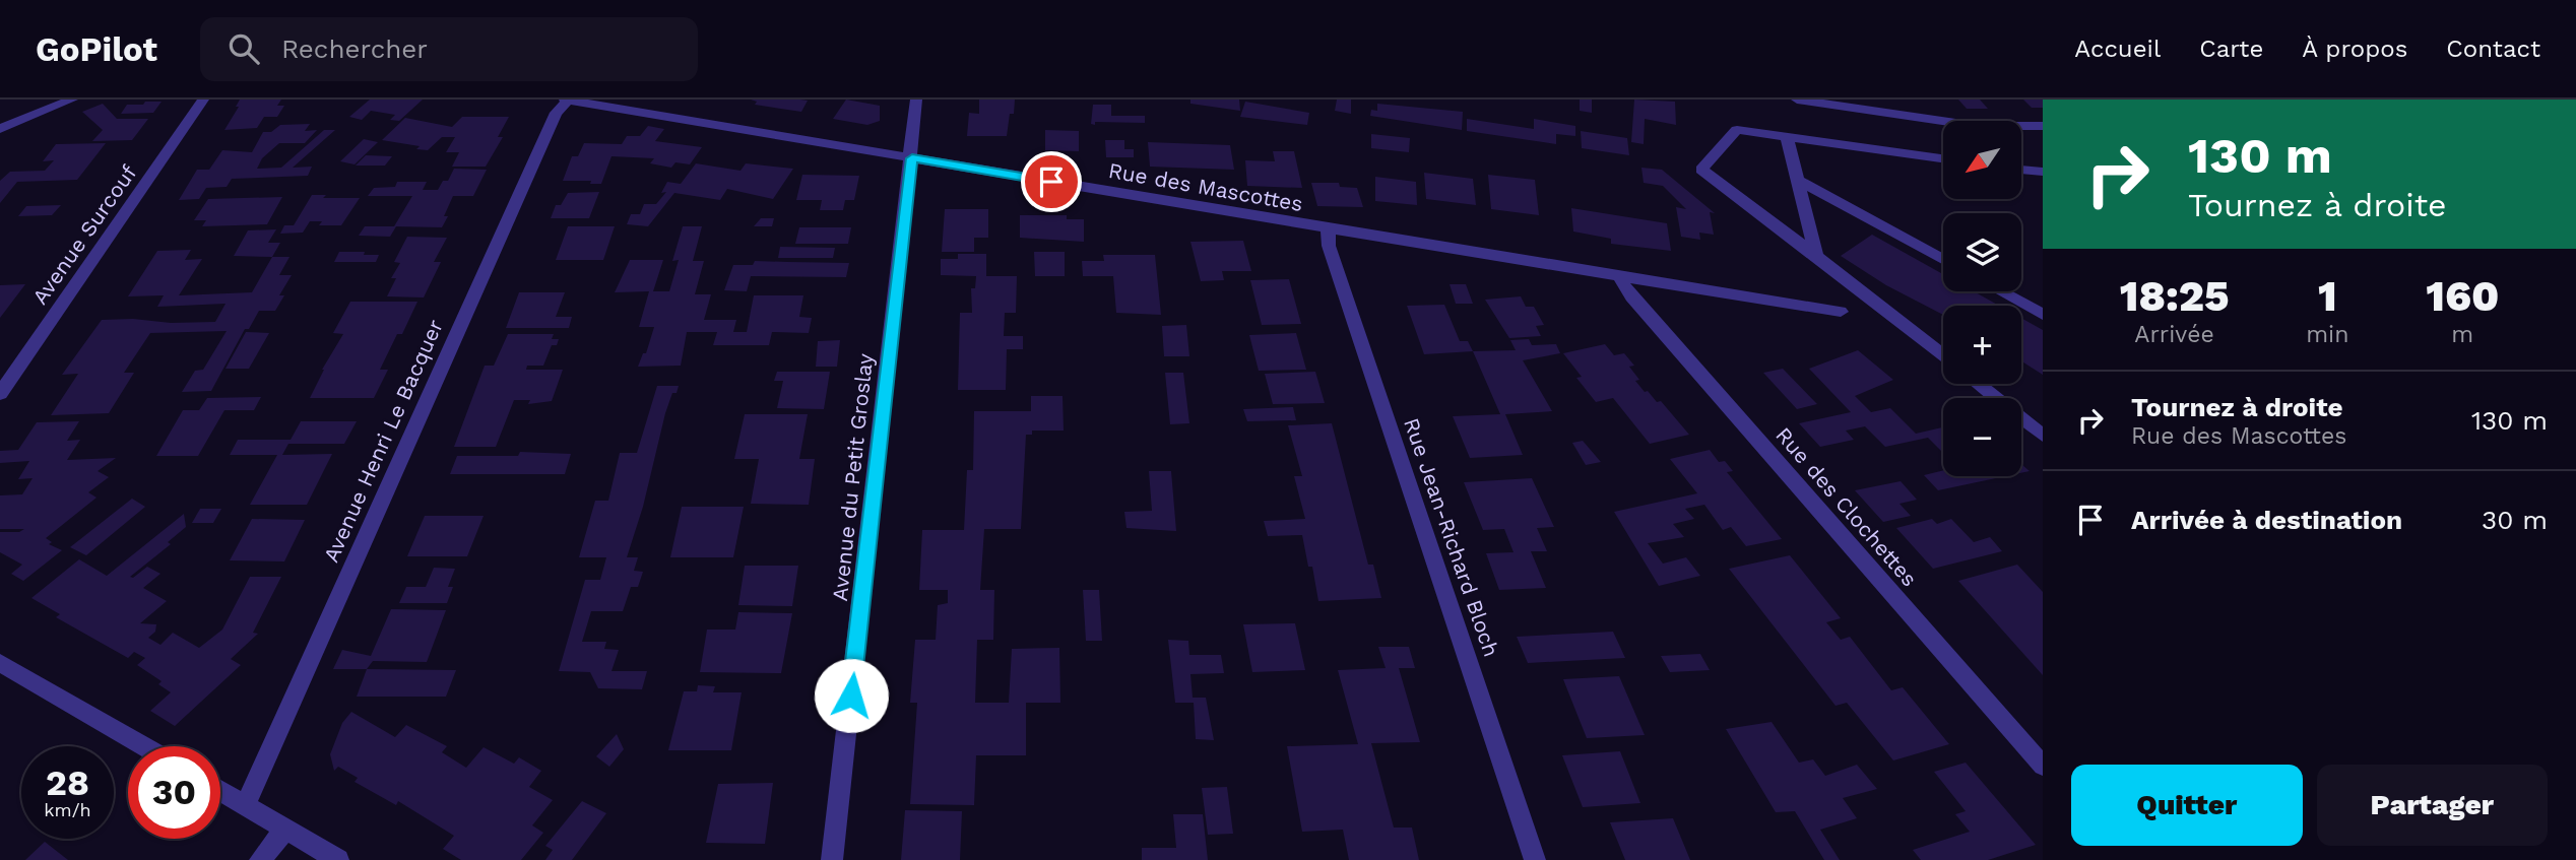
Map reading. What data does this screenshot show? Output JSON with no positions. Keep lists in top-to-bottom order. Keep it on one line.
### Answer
{"streets":{"street":["Rue des Mascottes","Avenue Surcouf","Avenue Henri Le Bacquer","Avenue du Petit Groslay","Rue des Clochettes","Rue Jean-Richard Bloch"]},"crossings":[["Rue des Mascottes","Avenue Henri Le Bacquer"],["Rue des Mascottes","Avenue du Petit Groslay"],["Rue des Mascottes","Rue des Clochettes"],["Rue des Mascottes","Rue Jean-Richard Bloch"]],"north":"bottom left","page":{"header":"GoPilot","search":"Rechercher","nav":["Accueil","Carte","À propos","Contact"],"turn":["130 m","Tournez à droite"],"map_buttons":["+","−"],"eta":["18:25","Arrivée","1","min","160","m"],"list":[{"name":"Tournez à droite","note":"Rue des Mascottes","value":"130 m"},{"name":"Arrivée à destination","value":"30 m"}],"speed":"28 km/h","limit":"30","buttons":["Quitter","Partager"]}}
